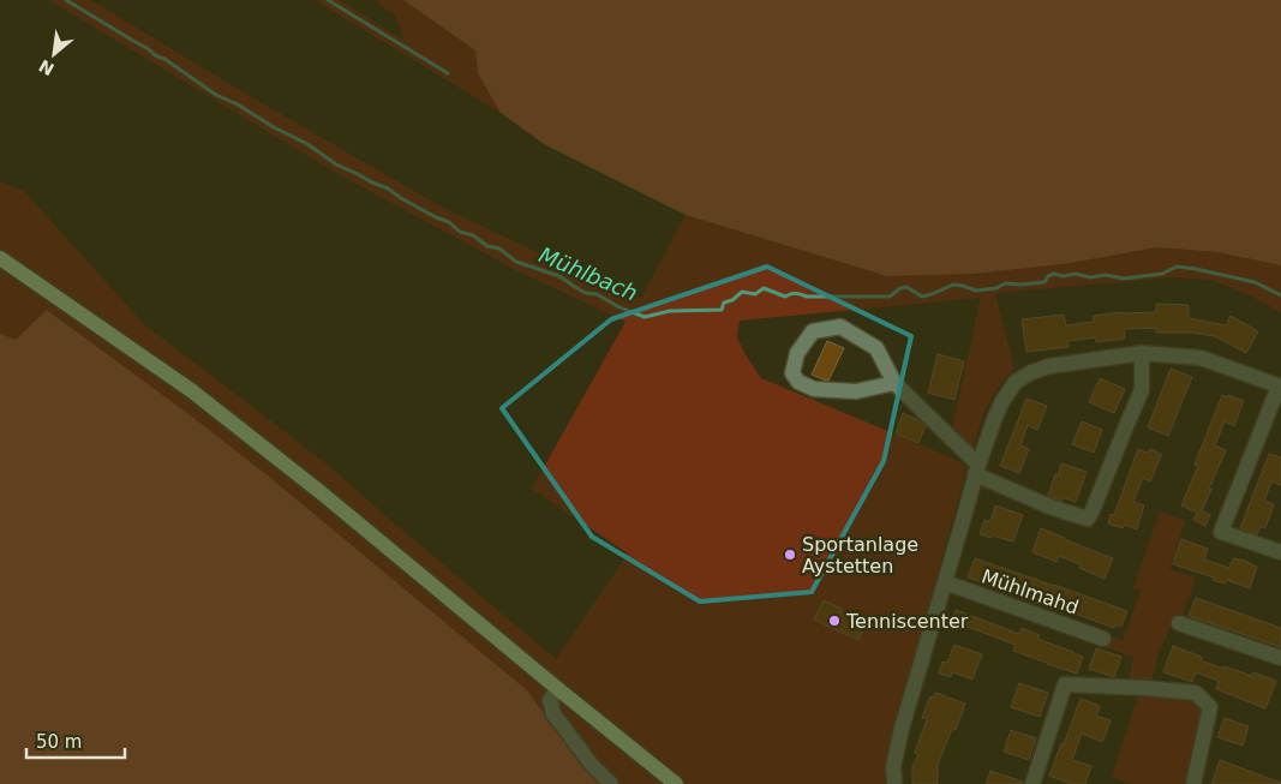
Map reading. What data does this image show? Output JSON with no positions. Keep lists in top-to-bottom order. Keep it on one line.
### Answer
{"streets":{"street":["Mühlmahd"]},"water":["Mühlbach"],"places":["Sportanlage Aystetten","Tenniscenter"],"scale_bar":"50 m","north":"bottom left"}
